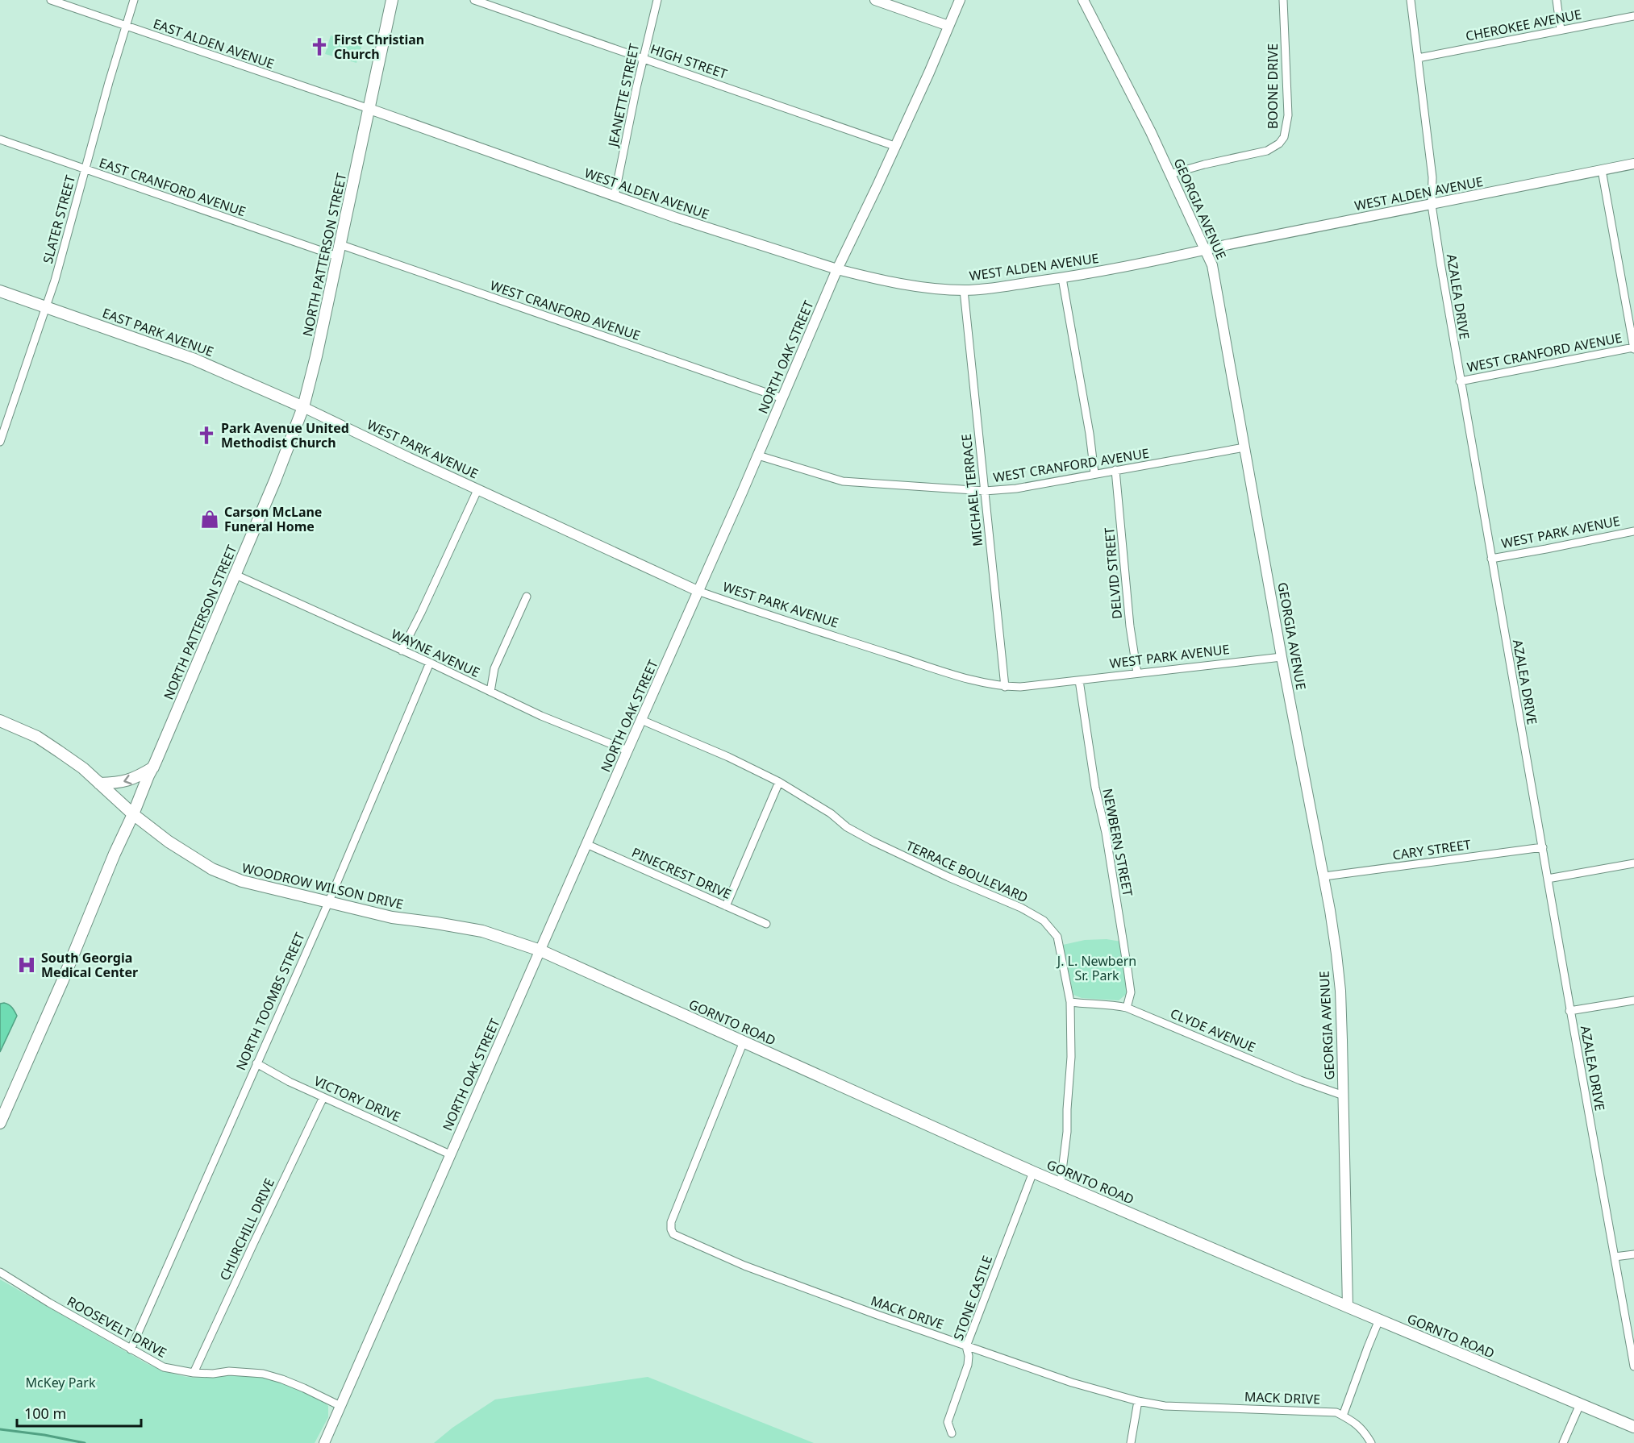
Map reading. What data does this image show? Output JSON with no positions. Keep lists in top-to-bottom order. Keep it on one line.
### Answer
{"streets":{"main road":["NORTH PATTERSON STREET","EAST PARK AVENUE","WOODROW WILSON DRIVE","GORNTO ROAD"],"street":["CHEROKEE AVENUE","EAST ALDEN AVENUE","HIGH STREET","BOONE DRIVE","JEANETTE STREET","EAST CRANFORD AVENUE","WEST ALDEN AVENUE","GEORGIA AVENUE","SLATER STREET","AZALEA DRIVE","WEST CRANFORD AVENUE","NORTH OAK STREET","WEST PARK AVENUE","MICHAEL TERRACE","DELVID STREET","WAYNE AVENUE","NEWBERN STREET","CARY STREET","TERRACE BOULEVARD","PINECREST DRIVE","NORTH TOOMBS STREET","CLYDE AVENUE","VICTORY DRIVE","CHURCHILL DRIVE","STONE CASTLE","MACK DRIVE","ROOSEVELT DRIVE"]},"crossings":[["CHEROKEE AVENUE","AZALEA DRIVE"],["EAST ALDEN AVENUE","WEST ALDEN AVENUE"],["EAST ALDEN AVENUE","SLATER STREET"],["EAST ALDEN AVENUE","NORTH PATTERSON STREET"],["HIGH STREET","JEANETTE STREET"],["HIGH STREET","NORTH OAK STREET"],["BOONE DRIVE","GEORGIA AVENUE"],["JEANETTE STREET","WEST ALDEN AVENUE"],["EAST CRANFORD AVENUE","SLATER STREET"],["EAST CRANFORD AVENUE","NORTH PATTERSON STREET"],["WEST ALDEN AVENUE","GEORGIA AVENUE"],["WEST ALDEN AVENUE","NORTH PATTERSON STREET"],["WEST ALDEN AVENUE","AZALEA DRIVE"],["WEST ALDEN AVENUE","NORTH OAK STREET"],["WEST ALDEN AVENUE","MICHAEL TERRACE"],["GEORGIA AVENUE","WEST CRANFORD AVENUE"],["GEORGIA AVENUE","WEST PARK AVENUE"],["GEORGIA AVENUE","CARY STREET"],["GEORGIA AVENUE","GORNTO ROAD"],["GEORGIA AVENUE","CLYDE AVENUE"],["SLATER STREET","EAST PARK AVENUE"],["NORTH PATTERSON STREET","WEST CRANFORD AVENUE"],["NORTH PATTERSON STREET","EAST PARK AVENUE"],["NORTH PATTERSON STREET","WEST PARK AVENUE"],["NORTH PATTERSON STREET","WAYNE AVENUE"],["NORTH PATTERSON STREET","WOODROW WILSON DRIVE"],["AZALEA DRIVE","WEST CRANFORD AVENUE"],["AZALEA DRIVE","WEST PARK AVENUE"],["AZALEA DRIVE","CARY STREET"],["WEST CRANFORD AVENUE","NORTH OAK STREET"],["WEST CRANFORD AVENUE","MICHAEL TERRACE"],["WEST CRANFORD AVENUE","DELVID STREET"],["EAST PARK AVENUE","WEST PARK AVENUE"],["NORTH OAK STREET","WEST PARK AVENUE"],["NORTH OAK STREET","WAYNE AVENUE"],["NORTH OAK STREET","TERRACE BOULEVARD"],["NORTH OAK STREET","PINECREST DRIVE"],["NORTH OAK STREET","WOODROW WILSON DRIVE"],["NORTH OAK STREET","GORNTO ROAD"],["NORTH OAK STREET","VICTORY DRIVE"],["NORTH OAK STREET","ROOSEVELT DRIVE"],["WEST PARK AVENUE","MICHAEL TERRACE"],["WEST PARK AVENUE","DELVID STREET"],["WEST PARK AVENUE","NEWBERN STREET"],["WAYNE AVENUE","NORTH TOOMBS STREET"],["NEWBERN STREET","CLYDE AVENUE"],["TERRACE BOULEVARD","GORNTO ROAD"],["TERRACE BOULEVARD","CLYDE AVENUE"],["WOODROW WILSON DRIVE","NORTH TOOMBS STREET"],["WOODROW WILSON DRIVE","GORNTO ROAD"],["NORTH TOOMBS STREET","VICTORY DRIVE"],["NORTH TOOMBS STREET","ROOSEVELT DRIVE"],["GORNTO ROAD","STONE CASTLE"],["GORNTO ROAD","MACK DRIVE"],["VICTORY DRIVE","CHURCHILL DRIVE"],["CHURCHILL DRIVE","ROOSEVELT DRIVE"],["STONE CASTLE","MACK DRIVE"]],"parks":["J. L. Newbern Sr. Park","McKey Park"],"places":{"church":["First Christian Church","Park Avenue United Methodist Church"],"shop":["Carson McLane Funeral Home"],"hospital":["South Georgia Medical Center"]},"scale_bar":"100 m"}
